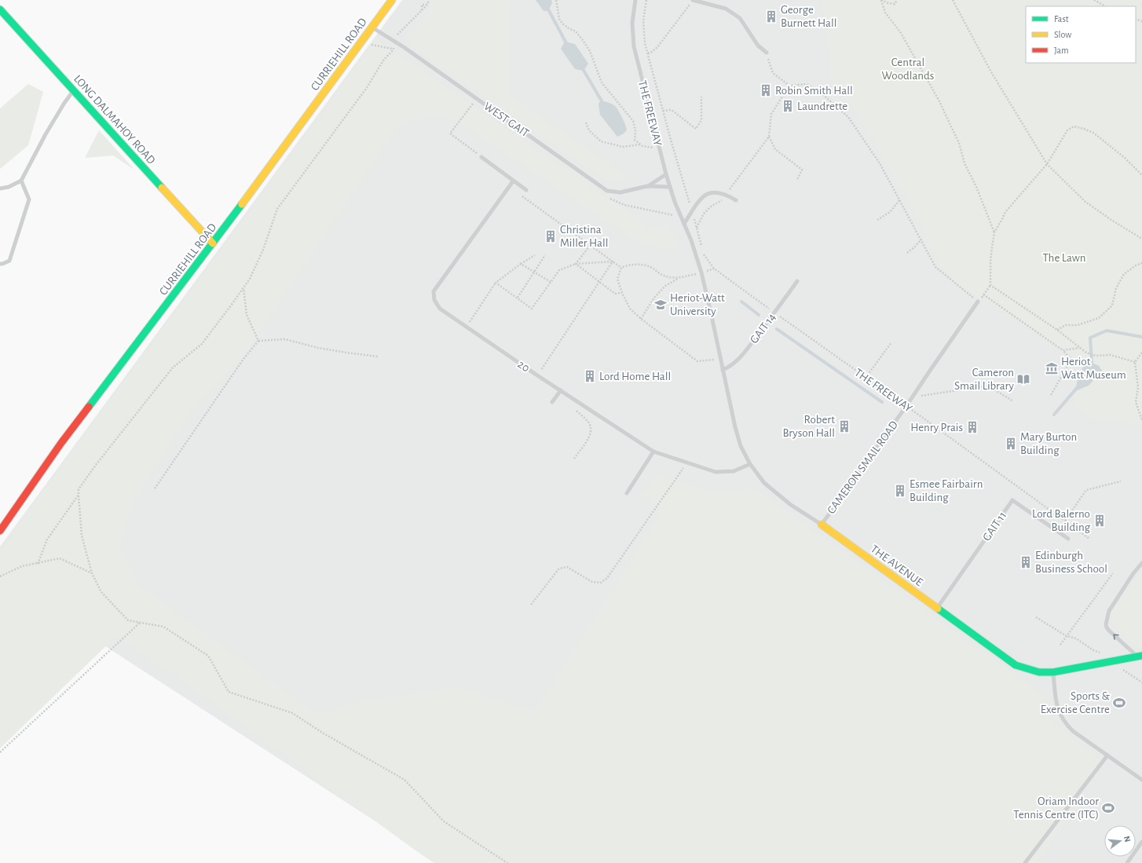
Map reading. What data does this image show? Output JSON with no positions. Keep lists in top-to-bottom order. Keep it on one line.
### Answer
{"streets":{"street":["CURRIEHILL ROAD","LONG DALMAHOY ROAD","THE AVENUE"],"lane":["THE FREEWAY","WEST GAIT","GAIT 14","20","CAMERON SMAIL ROAD","GAIT 11"]},"crossings":[["CURRIEHILL ROAD","LONG DALMAHOY ROAD"],["CURRIEHILL ROAD","WEST GAIT"],["THE FREEWAY","WEST GAIT"],["THE FREEWAY","GAIT 14"],["THE FREEWAY","CAMERON SMAIL ROAD"],["GAIT 14","THE AVENUE"],["20","THE AVENUE"],["CAMERON SMAIL ROAD","THE AVENUE"],["GAIT 11","THE AVENUE"]],"parks":["Central Woodlands","The Lawn"],"places":{"building":["George Burnett Hall","Robin Smith Hall","Laundrette","Christina Miller Hall","Lord Home Hall","Robert Bryson Hall","Henry Prais","Mary Burton Building","Esmee Fairbairn Building","Lord Balerno Building","Edinburgh Business School"],"school or university":["Heriot-Watt University"],"museum":["Heriot Watt Museum"],"library":["Cameron Smail Library"],"sports":["Sports & Exercise Centre","Oriam Indoor Tennis Centre (ITC)"]},"legend":["Fast","Slow","Jam"],"north":"right"}
